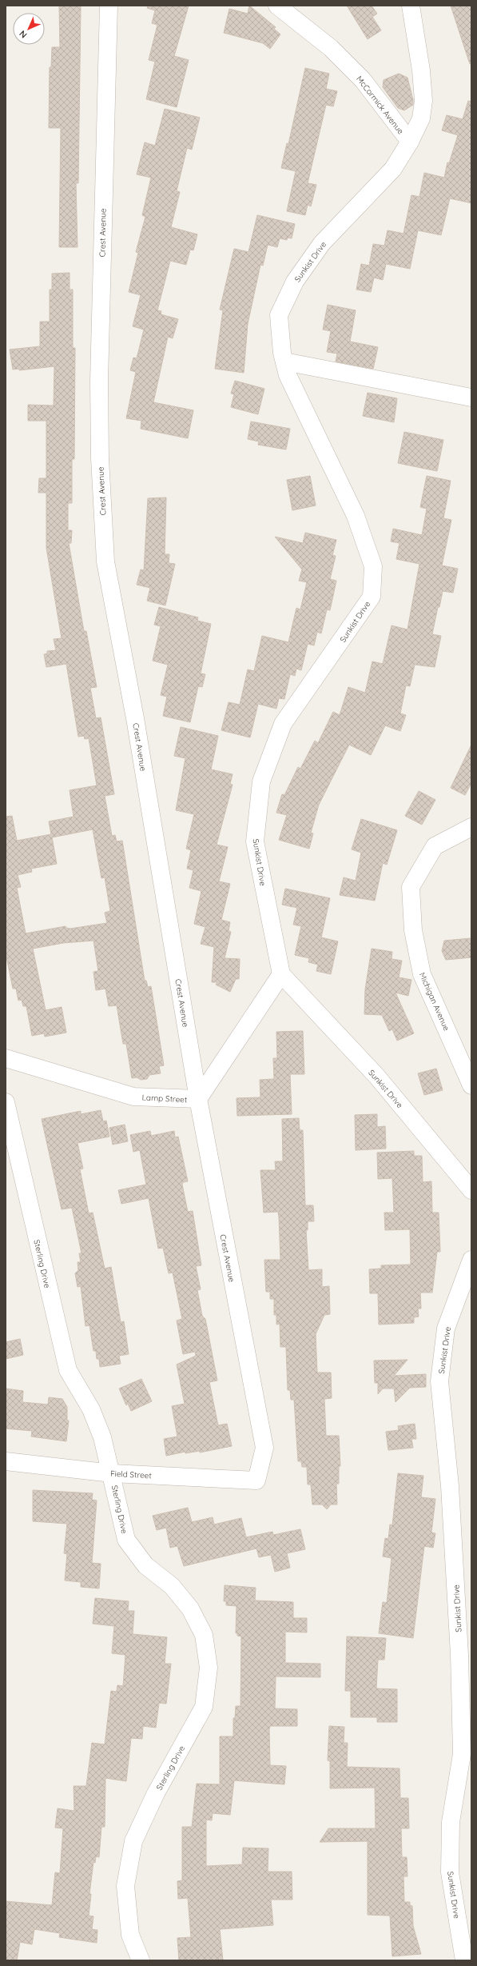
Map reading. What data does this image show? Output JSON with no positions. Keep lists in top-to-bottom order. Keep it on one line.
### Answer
{"streets":{"street":["McCormick Avenue","Crest Avenue","Sunkist Drive","Michigan Avenue","Lamp Street","Sterling Drive","Field Street"]},"crossings":[["McCormick Avenue","Sunkist Drive"],["Crest Avenue","Lamp Street"],["Crest Avenue","Field Street"],["Sunkist Drive","Lamp Street"],["Sterling Drive","Field Street"]],"north":"bottom left"}
